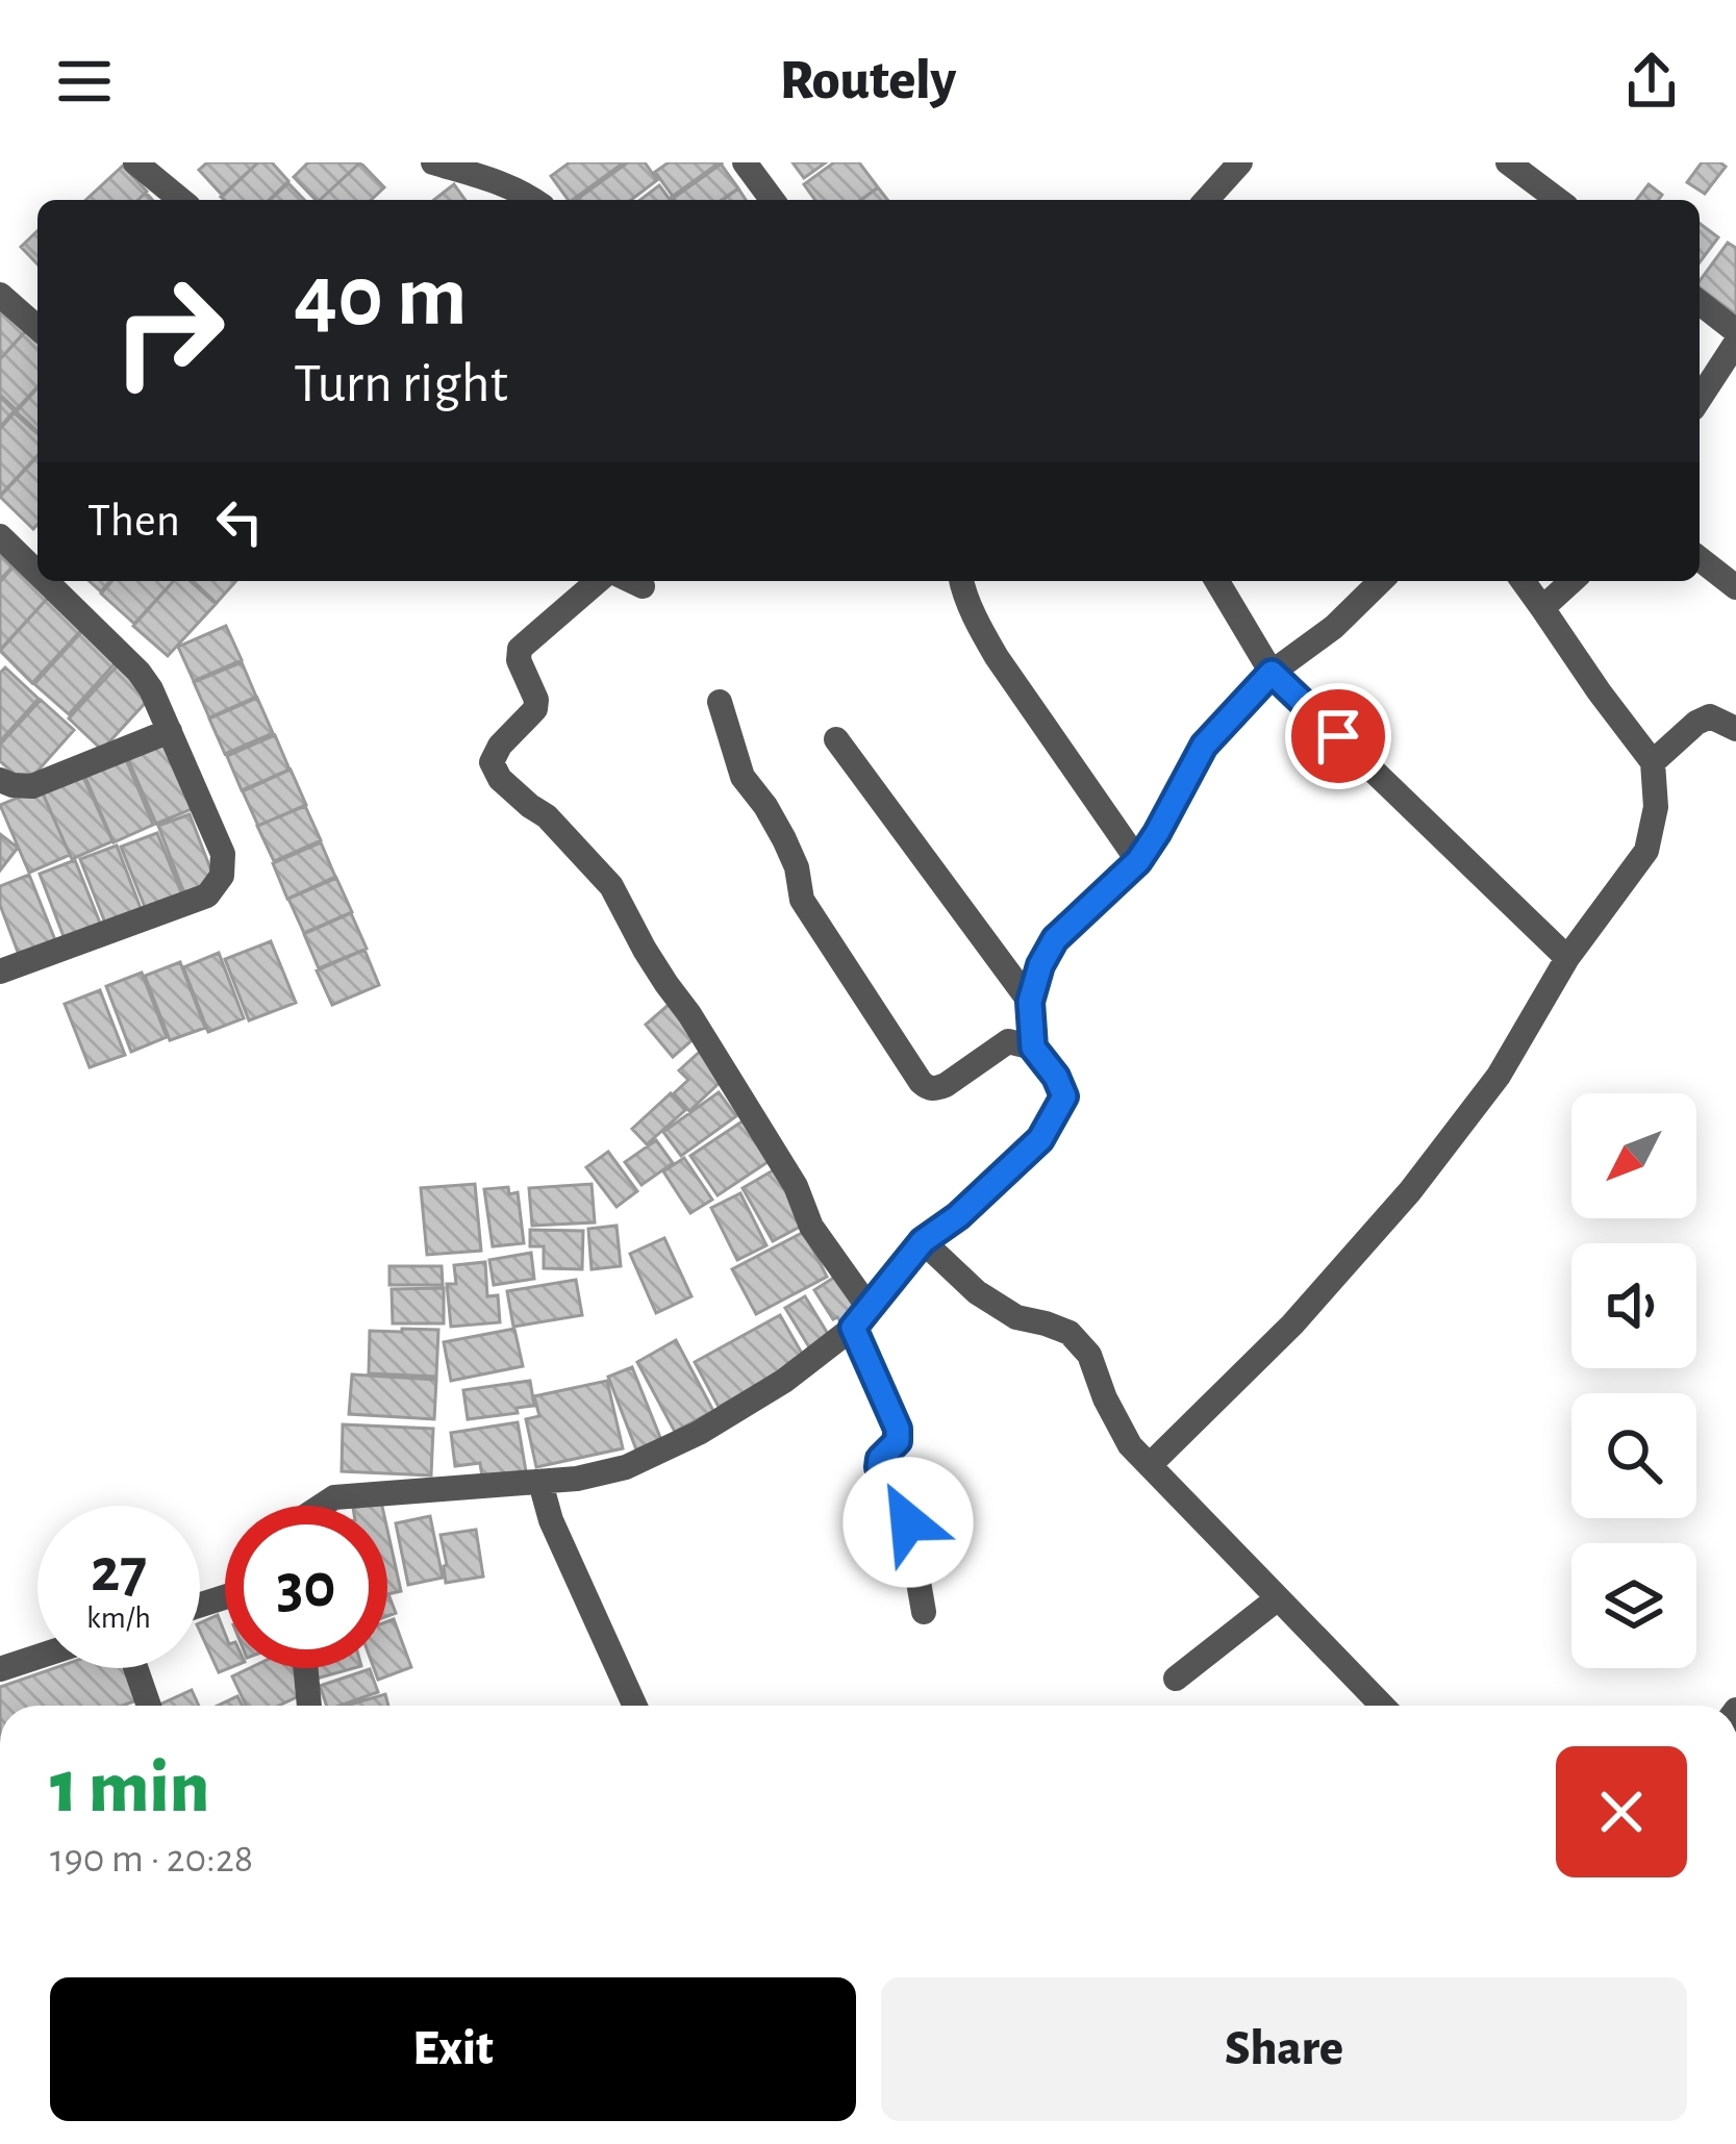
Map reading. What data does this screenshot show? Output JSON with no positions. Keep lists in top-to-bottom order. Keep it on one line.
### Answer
{"north":"bottom left","page":{"header":"Routely","turn":["40 m","Turn right"],"then":"Then","speed":"27 km/h","limit":"30","heading":["1 min","190 m · 20:28"],"buttons":["Exit","Share"]}}
